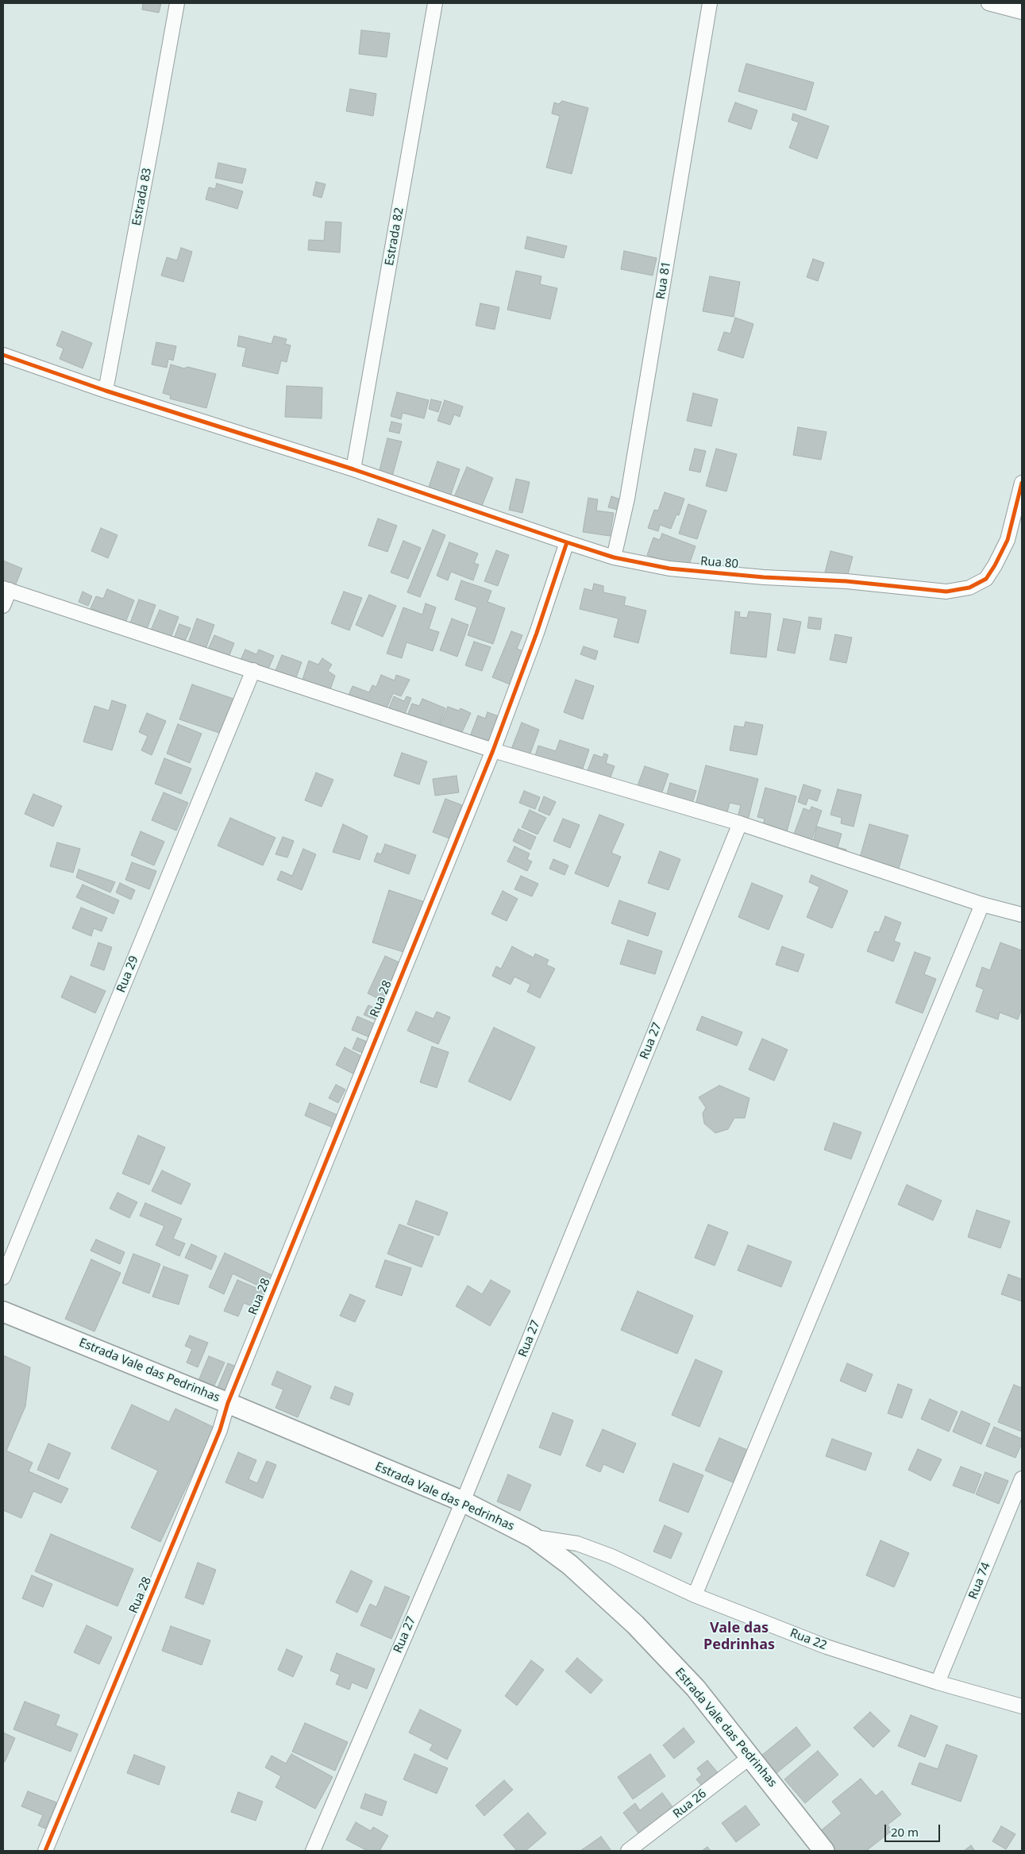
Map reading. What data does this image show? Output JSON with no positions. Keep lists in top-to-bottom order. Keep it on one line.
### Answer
{"streets":{"main road":["Estrada Vale das Pedrinhas"],"street":["Estrada 83","Estrada 82","Rua 81","Rua 80","Rua 29","Rua 28","Rua 27","Rua 74","Rua 22","Rua 26"]},"crossings":[["Estrada 83","Rua 80"],["Estrada 82","Rua 80"],["Rua 81","Rua 80"],["Rua 28","Estrada Vale das Pedrinhas"],["Rua 27","Estrada Vale das Pedrinhas"],["Estrada Vale das Pedrinhas","Rua 22"],["Estrada Vale das Pedrinhas","Rua 26"],["Rua 74","Rua 22"]],"districts":["Vale das Pedrinhas"],"scale_bar":"20 m"}
